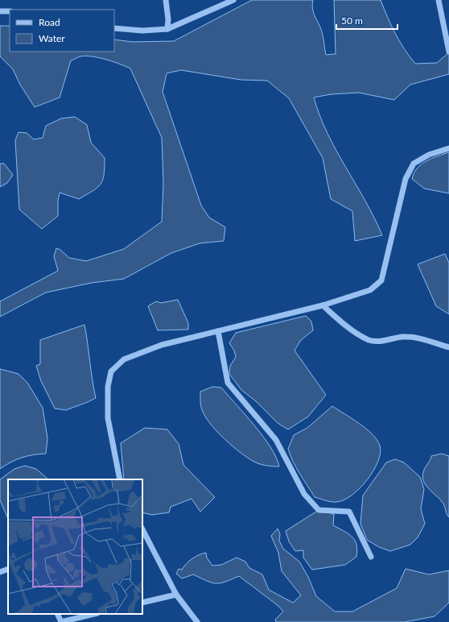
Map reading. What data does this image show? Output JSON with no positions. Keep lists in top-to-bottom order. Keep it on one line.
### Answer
{"legend":["Road","Water"],"scale_bar":"50 m"}
